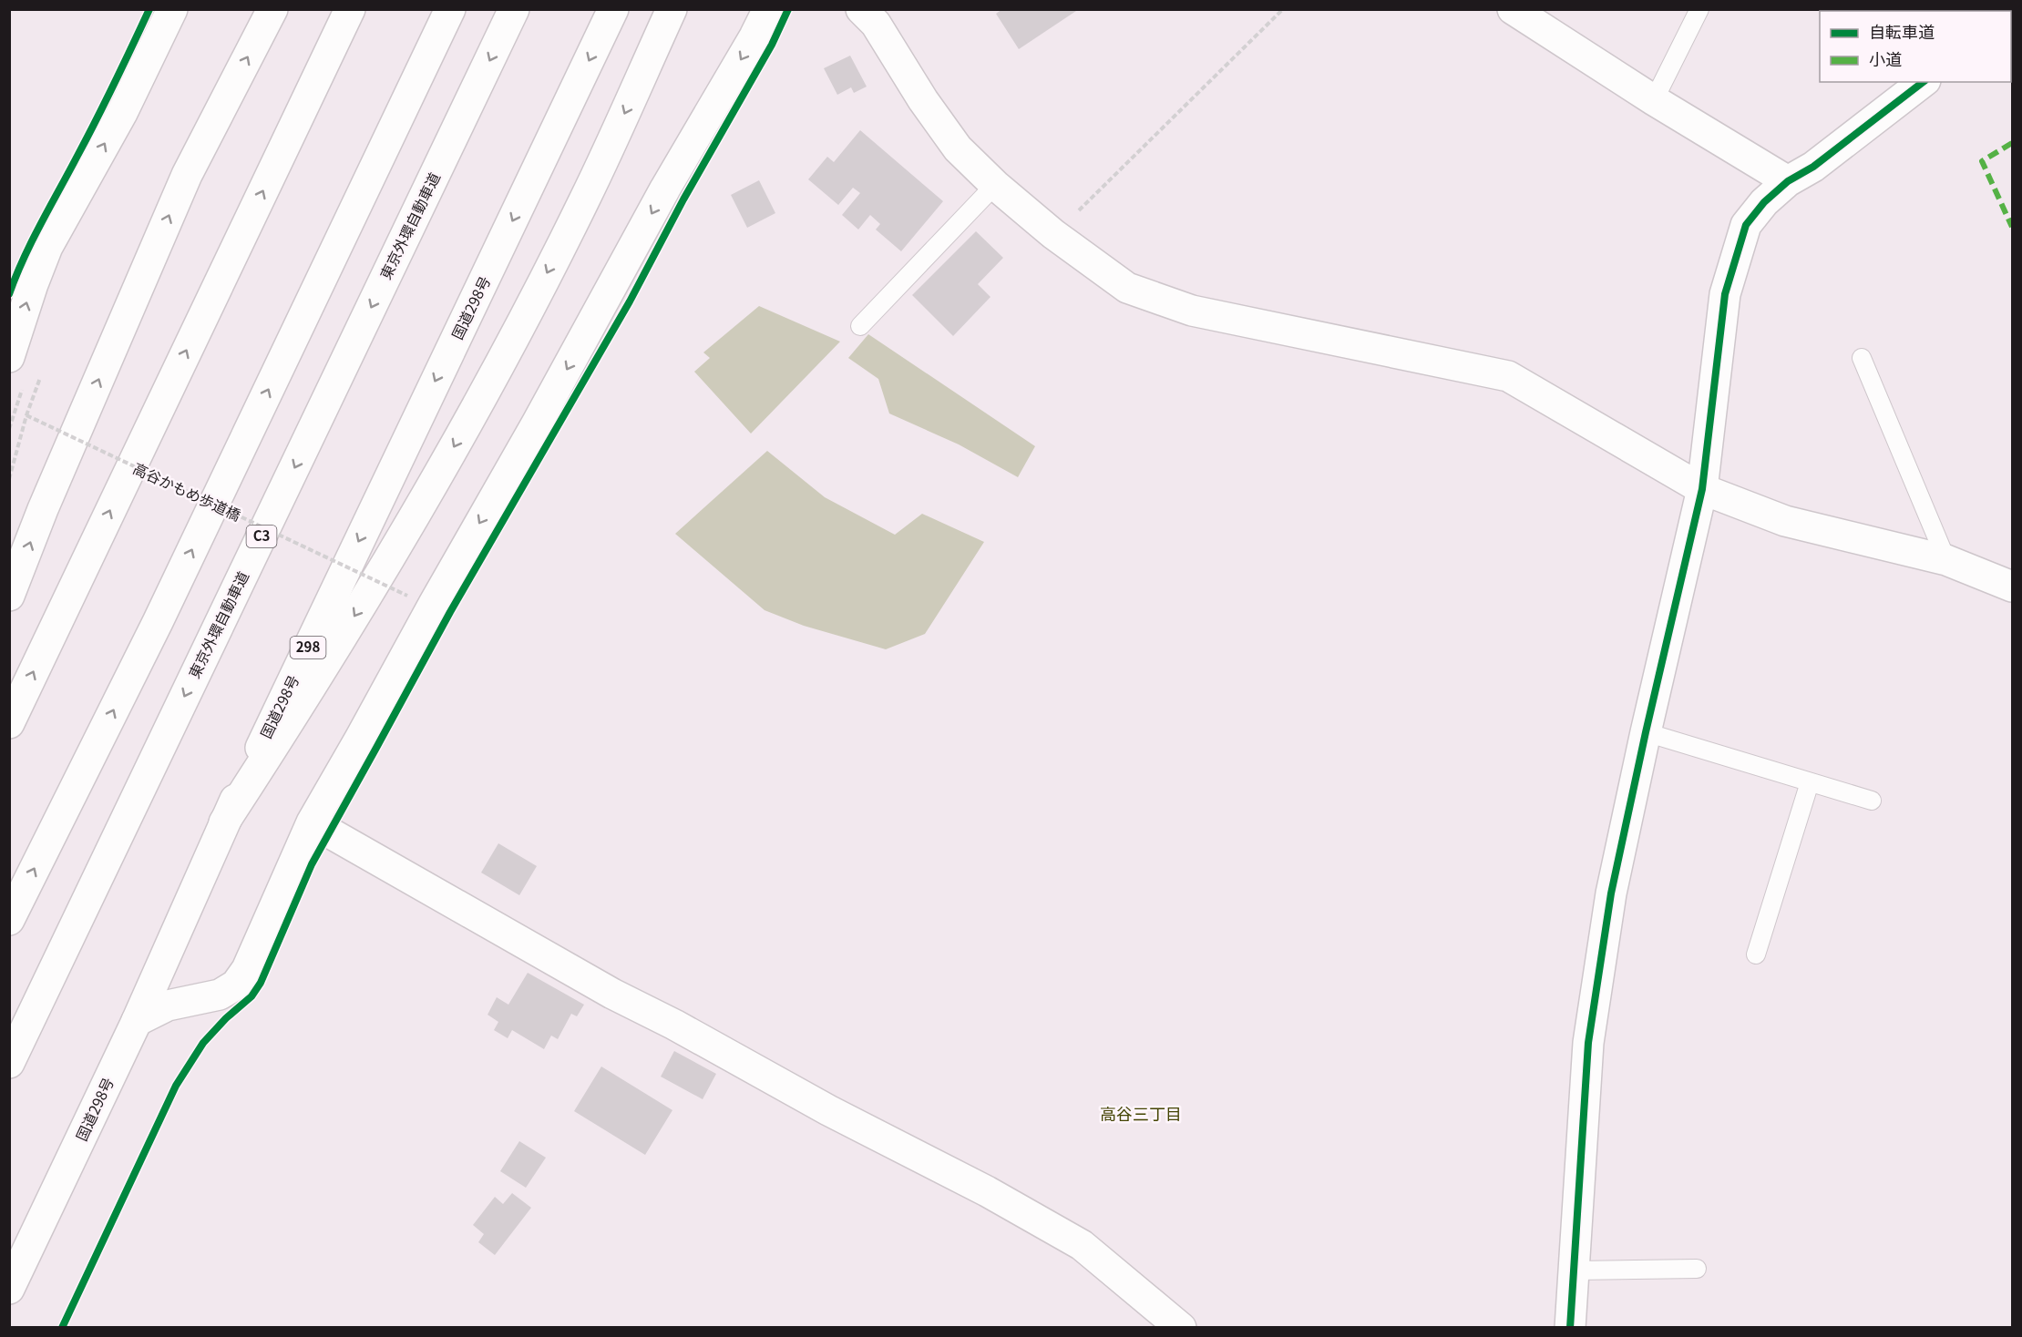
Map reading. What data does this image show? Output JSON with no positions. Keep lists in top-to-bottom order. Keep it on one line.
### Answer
{"streets":{"main road":["東京外環自動車道","国道298号","C3","298"],"path":["高谷かもめ歩道橋"]},"districts":["高谷三丁目"],"legend":["自転車道","小道"]}
